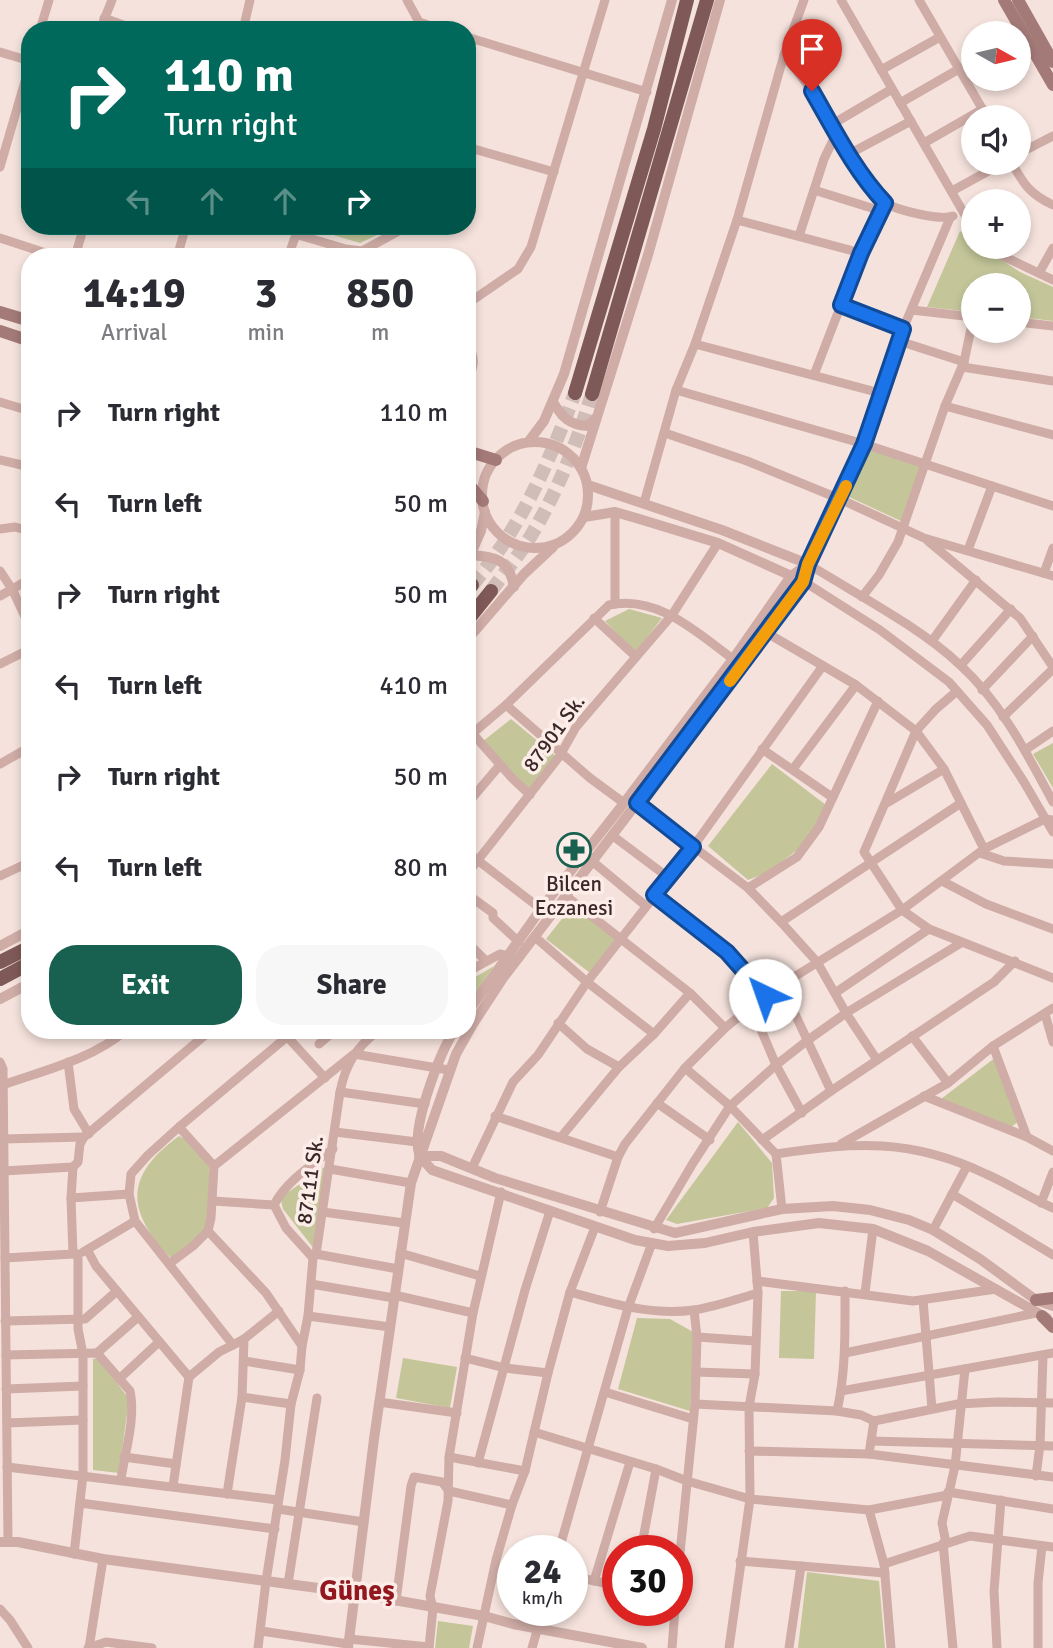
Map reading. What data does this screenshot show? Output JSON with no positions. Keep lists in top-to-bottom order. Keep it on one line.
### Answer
{"streets":{"street":["87901 Sk.","87111 Sk."]},"districts":["Güneş"],"places":{"pharmacy":["Bilcen Eczanesi"]},"north":"right","page":{"map_buttons":["+","−"],"turn":["110 m","Turn right"],"eta":["14:19","Arrival","3","min","850","m"],"list":[{"name":"Turn right","value":"110 m"},{"name":"Turn left","value":"50 m"},{"name":"Turn right","value":"50 m"},{"name":"Turn left","value":"410 m"},{"name":"Turn right","value":"50 m"},{"name":"Turn left","value":"80 m"}],"buttons":["Exit","Share"],"speed":"24 km/h","limit":"30"}}
